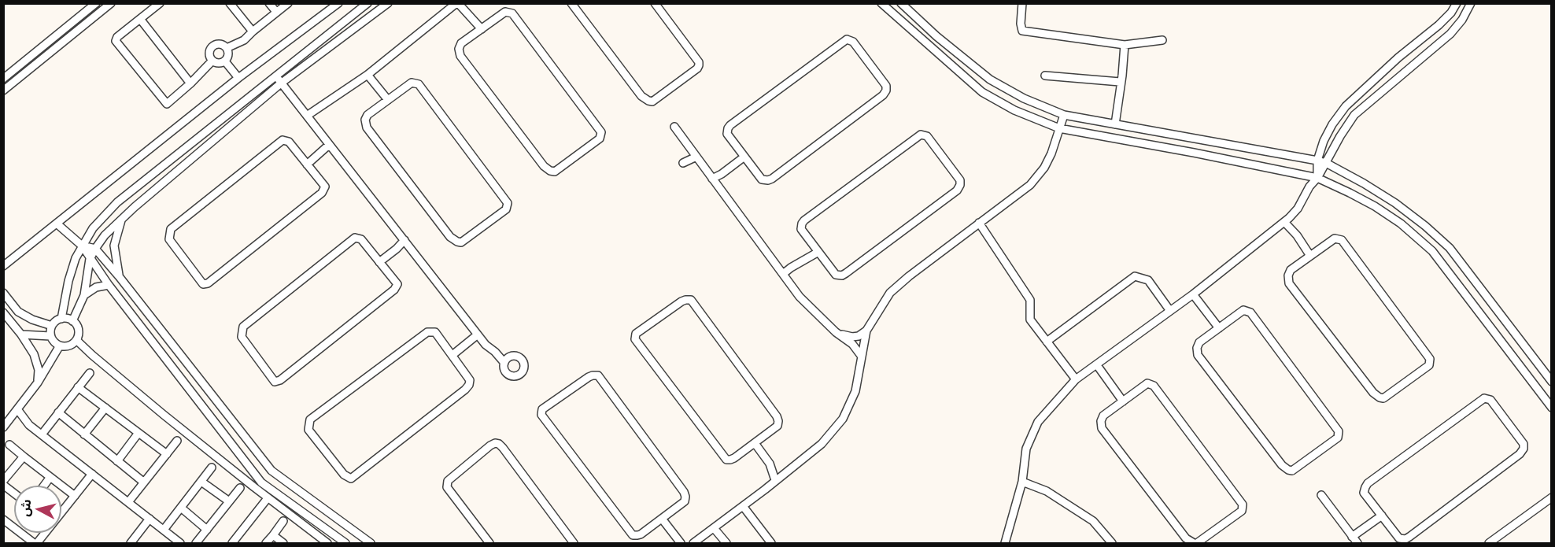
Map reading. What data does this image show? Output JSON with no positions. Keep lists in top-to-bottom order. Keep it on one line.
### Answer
{"north":"left"}
